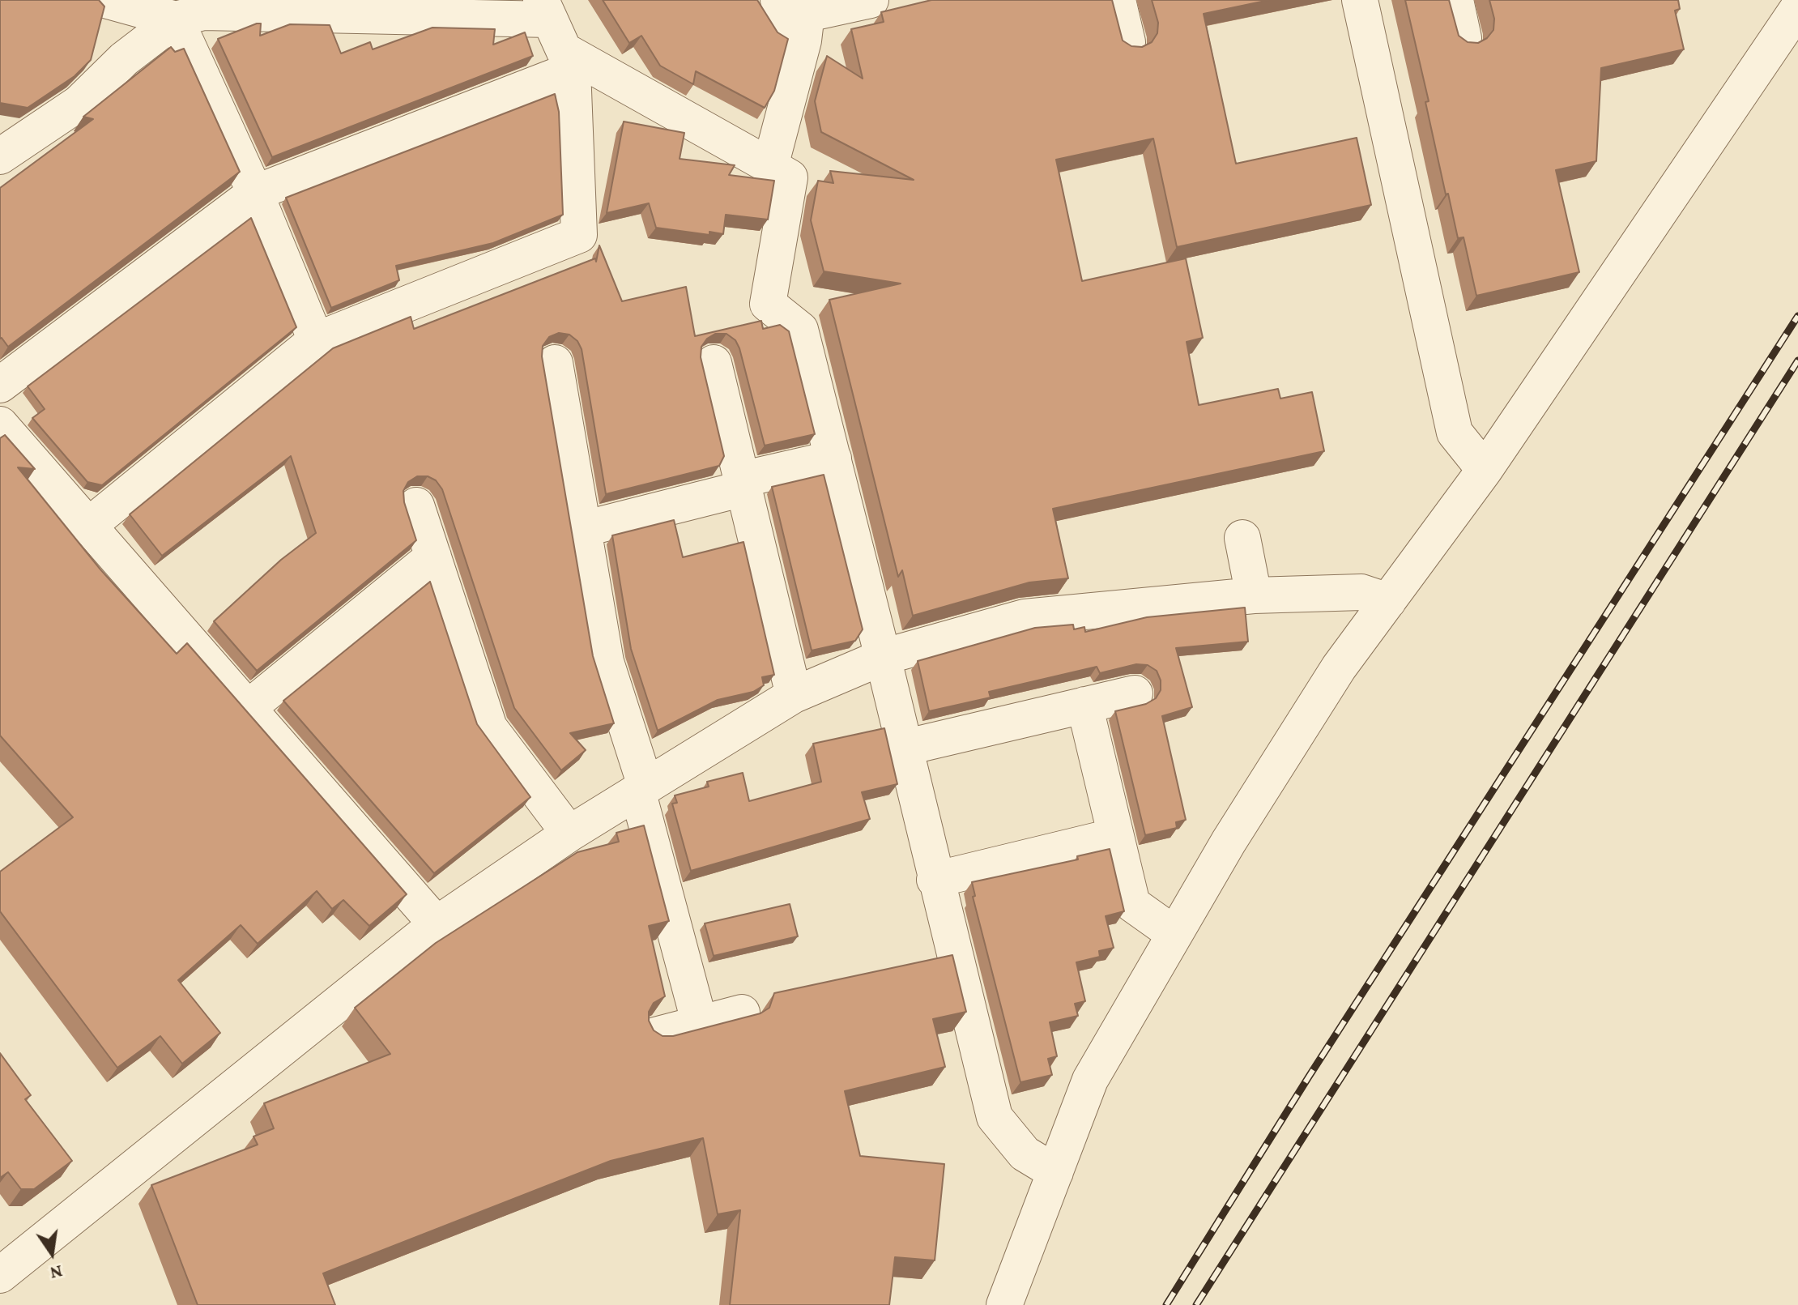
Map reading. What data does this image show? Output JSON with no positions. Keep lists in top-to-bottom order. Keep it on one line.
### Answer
{"north":"bottom"}
